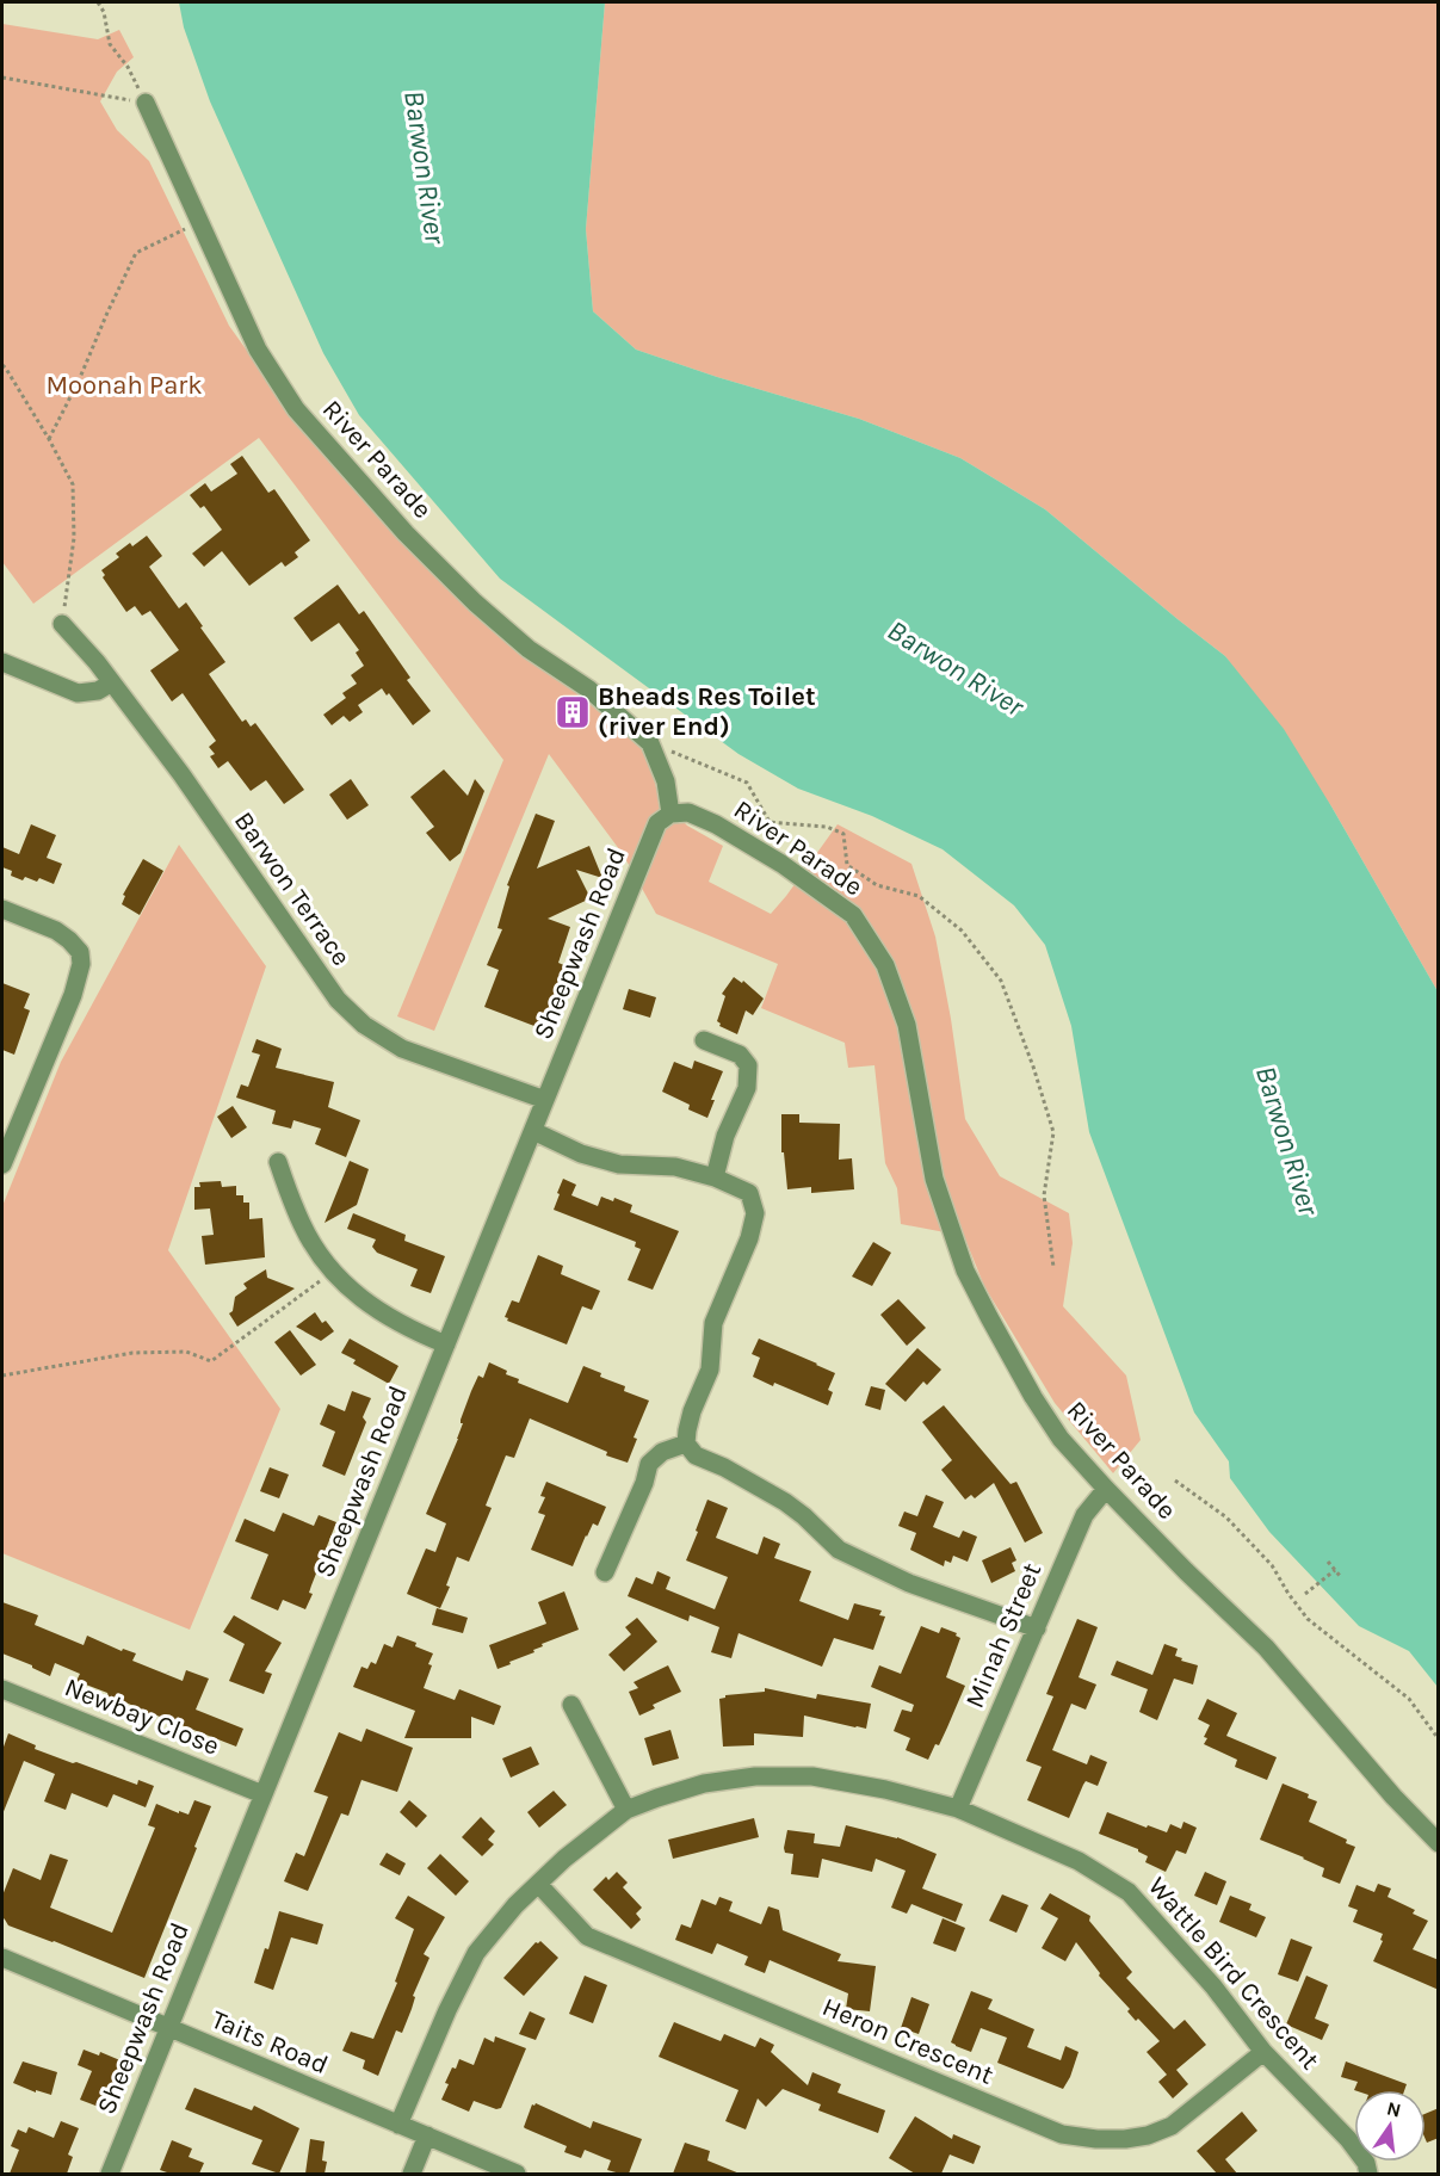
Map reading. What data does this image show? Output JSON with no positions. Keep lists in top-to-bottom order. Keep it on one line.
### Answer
{"streets":{"street":["River Parade","Barwon Terrace","Sheepwash Road","Minah Street","Newbay Close","Wattle Bird Crescent","Heron Crescent","Taits Road"]},"crossings":[["River Parade","Sheepwash Road"],["River Parade","Minah Street"],["Barwon Terrace","Sheepwash Road"],["Sheepwash Road","Newbay Close"],["Sheepwash Road","Taits Road"],["Minah Street","Wattle Bird Crescent"],["Wattle Bird Crescent","Heron Crescent"],["Wattle Bird Crescent","Taits Road"]],"water":["Barwon River"],"parks":["Moonah Park"],"places":{"building":["Bheads Res Toilet (river End)"]},"north":"top"}
